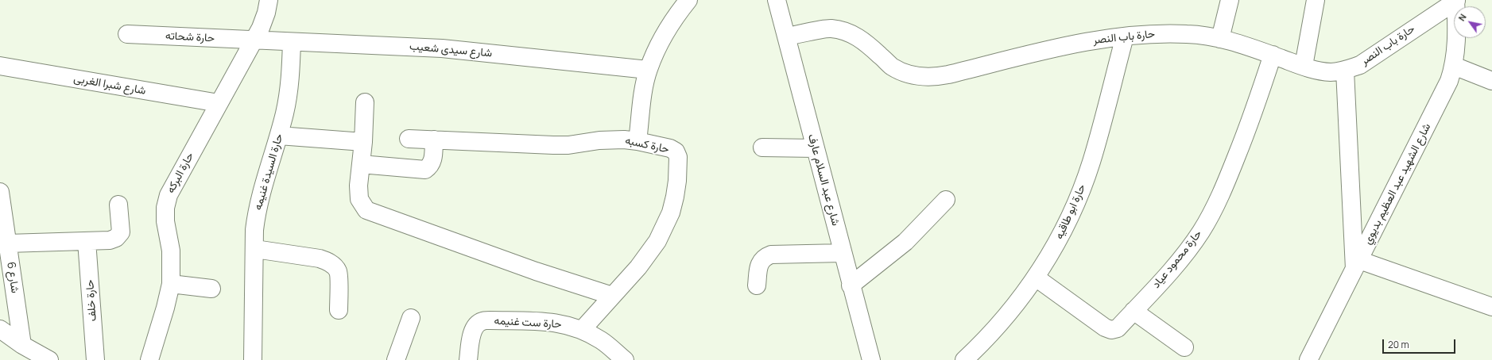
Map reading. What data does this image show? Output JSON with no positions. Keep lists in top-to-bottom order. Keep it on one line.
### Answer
{"streets":{"street":["حارة شحاته","حارة باب النصر","شارع سيدى شعيب","شارع شبرا الغربى","حارة كسبه","حارة السيدة غنيمه","حارة البركه","شارع عبد السلام عارف","شارع الشهيد عبد العظيم بديوي","حارة ابو طاقيه","حارة محمود عياد","شارع 6","حارة خلف","حارة ست غنيمه"]},"crossings":[["حارة شحاته","شارع سيدى شعيب"],["حارة شحاته","حارة البركه"],["حارة باب النصر","شارع عبد السلام عارف"],["حارة باب النصر","شارع الشهيد عبد العظيم بديوي"],["حارة باب النصر","حارة ابو طاقيه"],["حارة باب النصر","حارة محمود عياد"],["شارع سيدى شعيب","حارة السيدة غنيمه"],["شارع سيدى شعيب","حارة البركه"],["شارع شبرا الغربى","حارة البركه"],["حارة كسبه","حارة ست غنيمه"],["حارة ابو طاقيه","حارة محمود عياد"]],"scale_bar":"20 m","north":"top left"}
